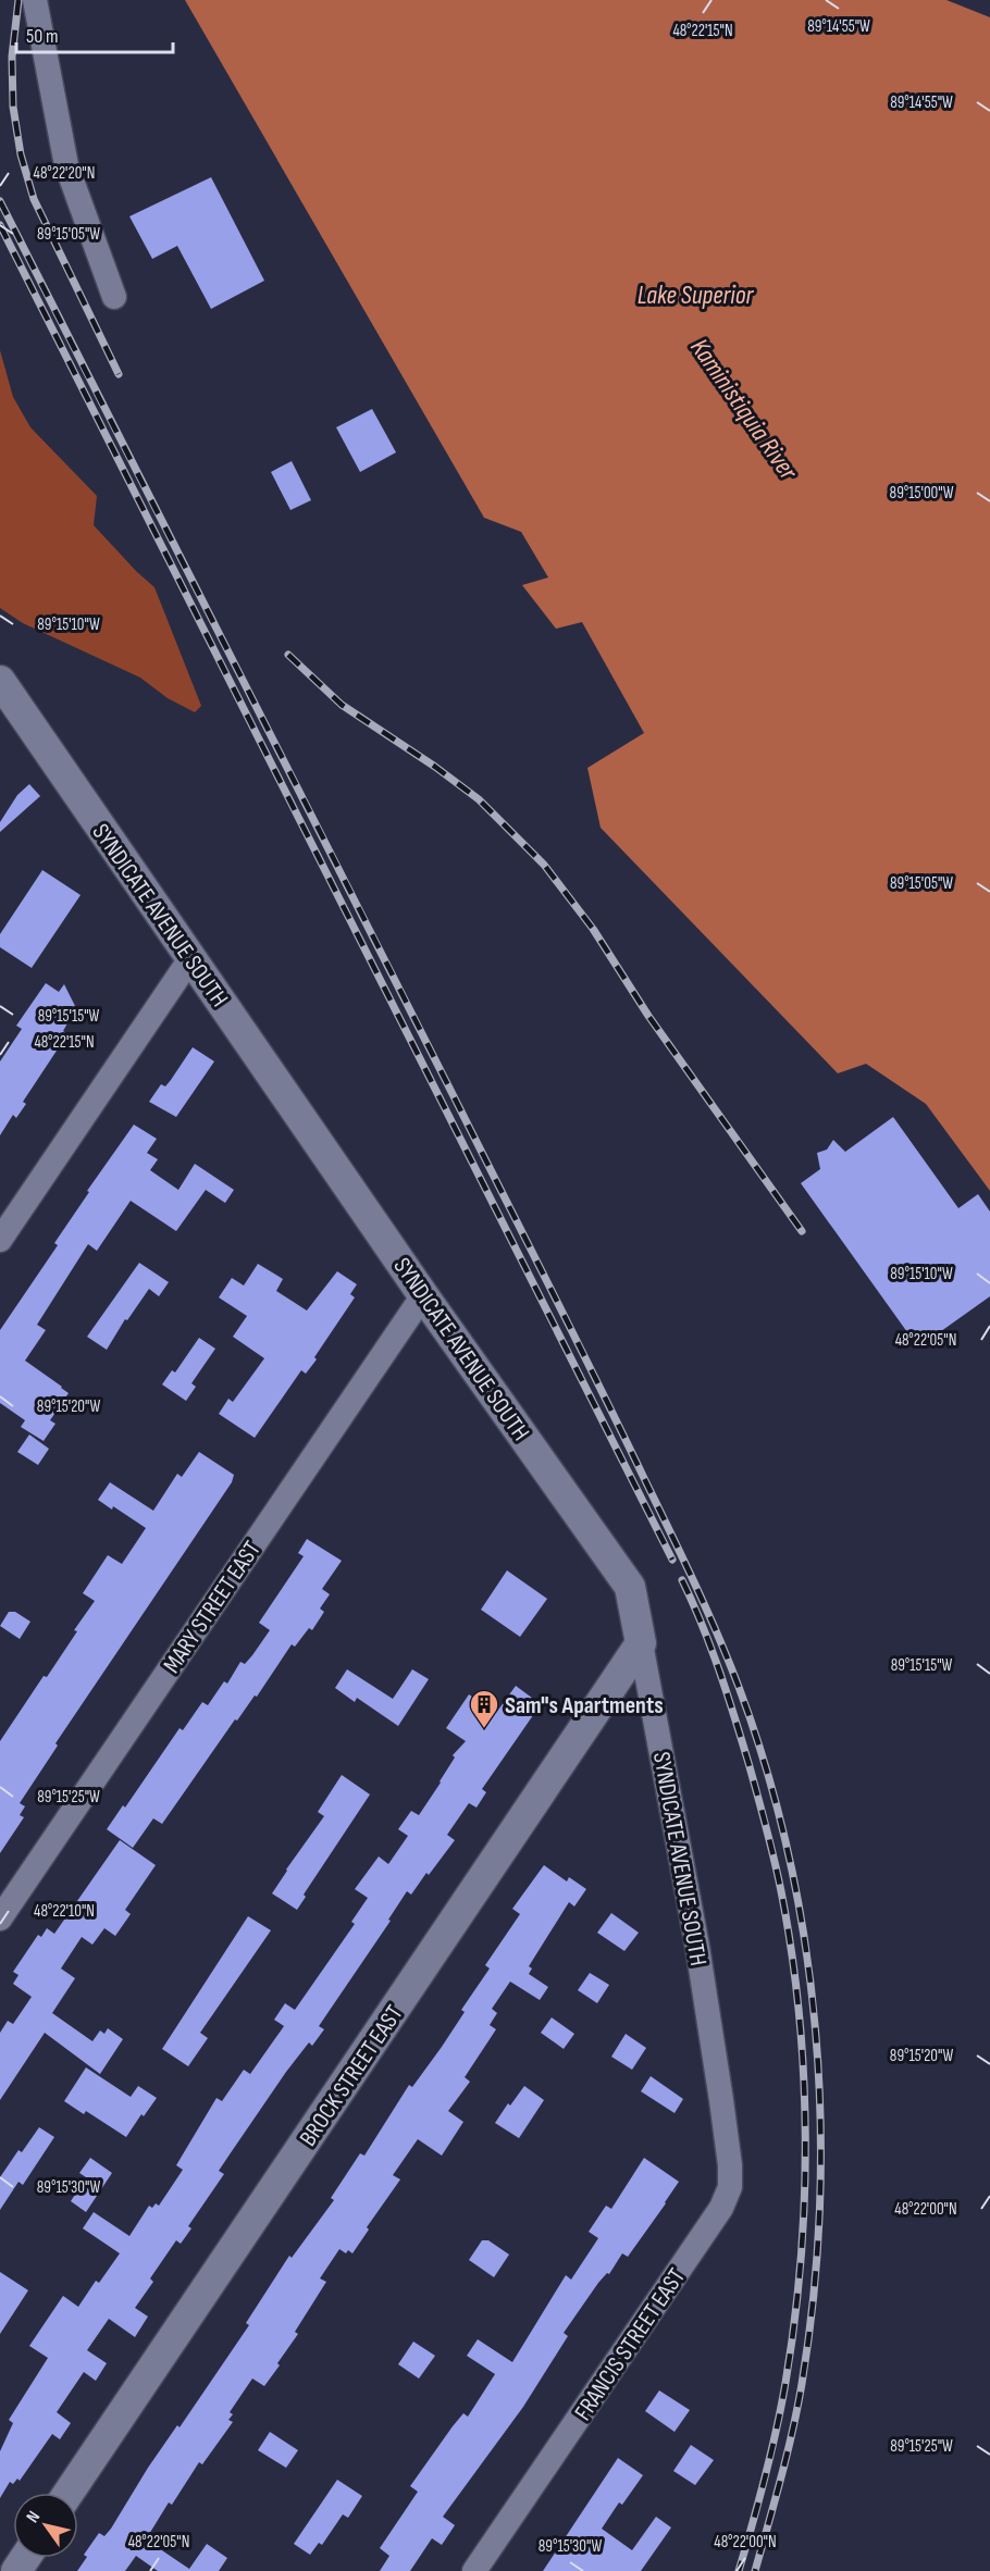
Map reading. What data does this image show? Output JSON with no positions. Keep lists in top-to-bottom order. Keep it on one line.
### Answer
{"streets":{"street":["SYNDICATE AVENUE SOUTH","MARY STREET EAST","BROCK STREET EAST","FRANCIS STREET EAST"]},"crossings":[["SYNDICATE AVENUE SOUTH","MARY STREET EAST"],["SYNDICATE AVENUE SOUTH","BROCK STREET EAST"],["SYNDICATE AVENUE SOUTH","FRANCIS STREET EAST"]],"water":["Lake Superior","Kaministiquia River"],"places":{"building":["Sam\"s Apartments"]},"scale_bar":"50 m","north":"top left","coordinates":["89°14'55\"W","48°22'15\"N","48°22'20\"N","89°15'05\"W","89°15'00\"W","89°15'10\"W","89°15'15\"W","48°22'05\"N","89°15'20\"W","89°15'25\"W","48°22'10\"N","89°15'30\"W","48°22'00\"N"]}
